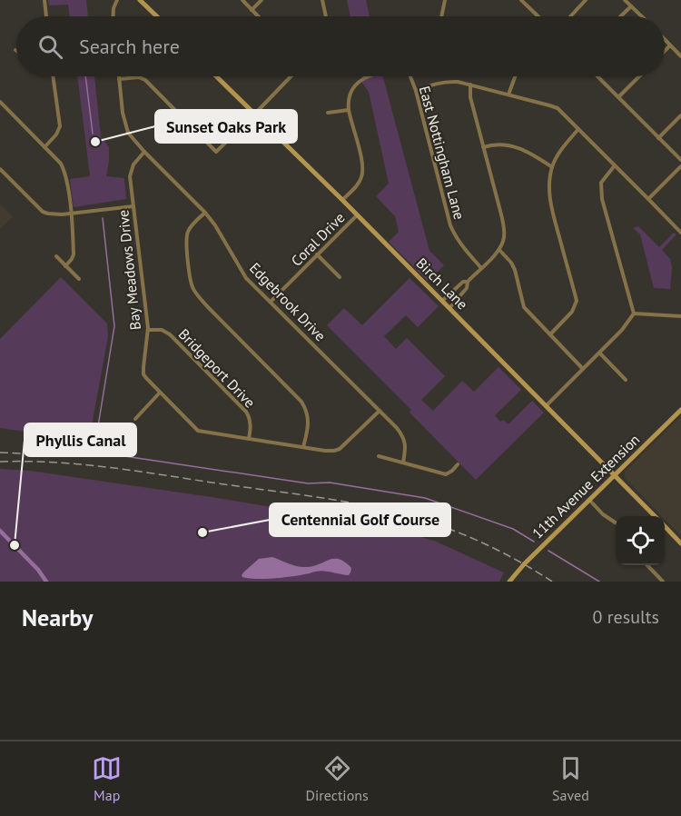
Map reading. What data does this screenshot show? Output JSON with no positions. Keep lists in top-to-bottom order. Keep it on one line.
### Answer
{"streets":{"street":["East Nottingham Lane","Coral Drive","Bay Meadows Drive","Birch Lane","Edgebrook Drive","Bridgeport Drive","11th Avenue Extension"]},"crossings":[["Coral Drive","Birch Lane"],["Coral Drive","Edgebrook Drive"],["Bay Meadows Drive","Edgebrook Drive"],["Bay Meadows Drive","Bridgeport Drive"],["Birch Lane","11th Avenue Extension"]],"places":["Sunset Oaks Park","Centennial Golf Course","Phyllis Canal"],"page":{"search":"Search here","heading":["Nearby","0 results"],"nav":["Map","Directions","Saved"]}}
